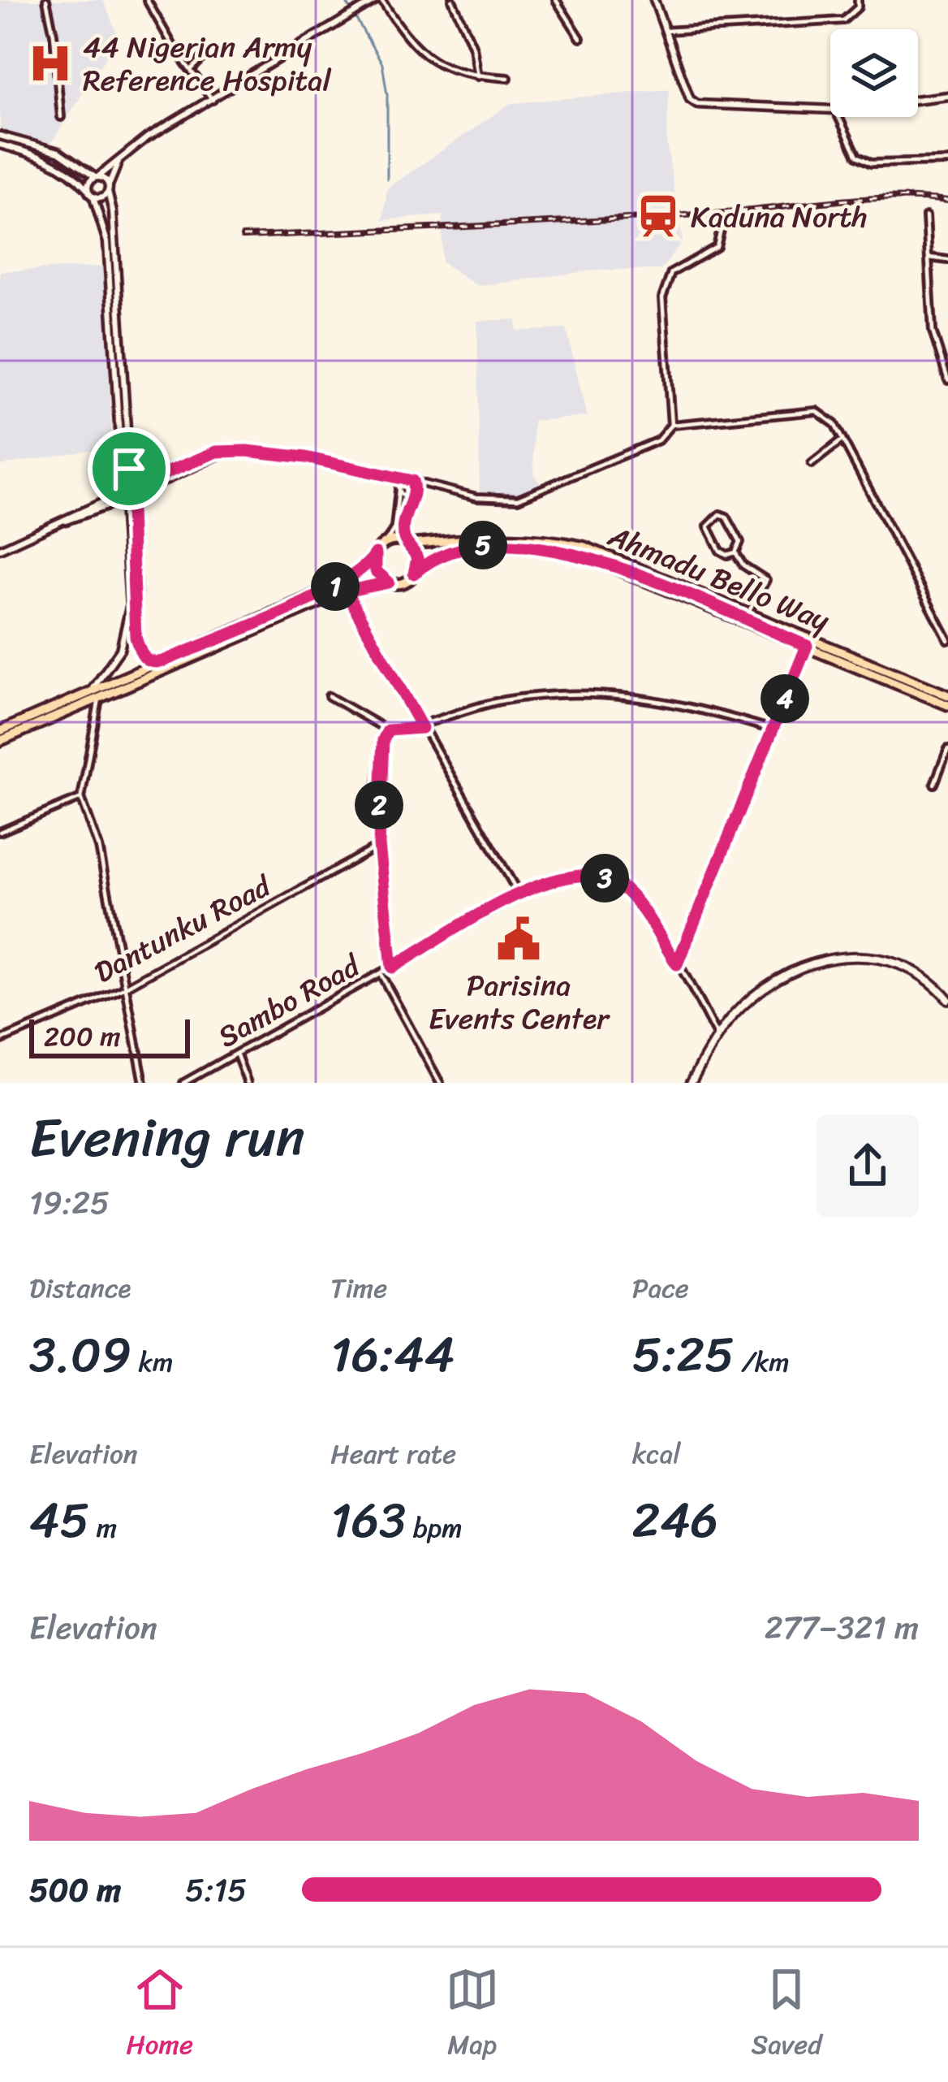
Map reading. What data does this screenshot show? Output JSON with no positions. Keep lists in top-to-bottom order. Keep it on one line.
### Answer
{"streets":{"main road":["Ahmadu Bello Way"],"street":["Dantunku Road","Sambo Road"]},"places":{"hospital":["44 Nigerian Army Reference Hospital"],"station":["Kaduna North"],"public building":["Parisina Events Center"]},"scale_bar":"200 m","page":{"pins":["5","1","4","2","3"],"scale":"200 m","heading":["Evening run","19:25"],"stats":[["Distance","3.09 km"],["Time","16:44"],["Pace","5:25 /km"],["Elevation","45 m"],["Heart rate","163 bpm"],["kcal","246"]],"chart":["Elevation","277–321 m"],"list":[{"name":"500 m","note":"5:15"}],"tabs":["Home","Map","Saved"]}}
